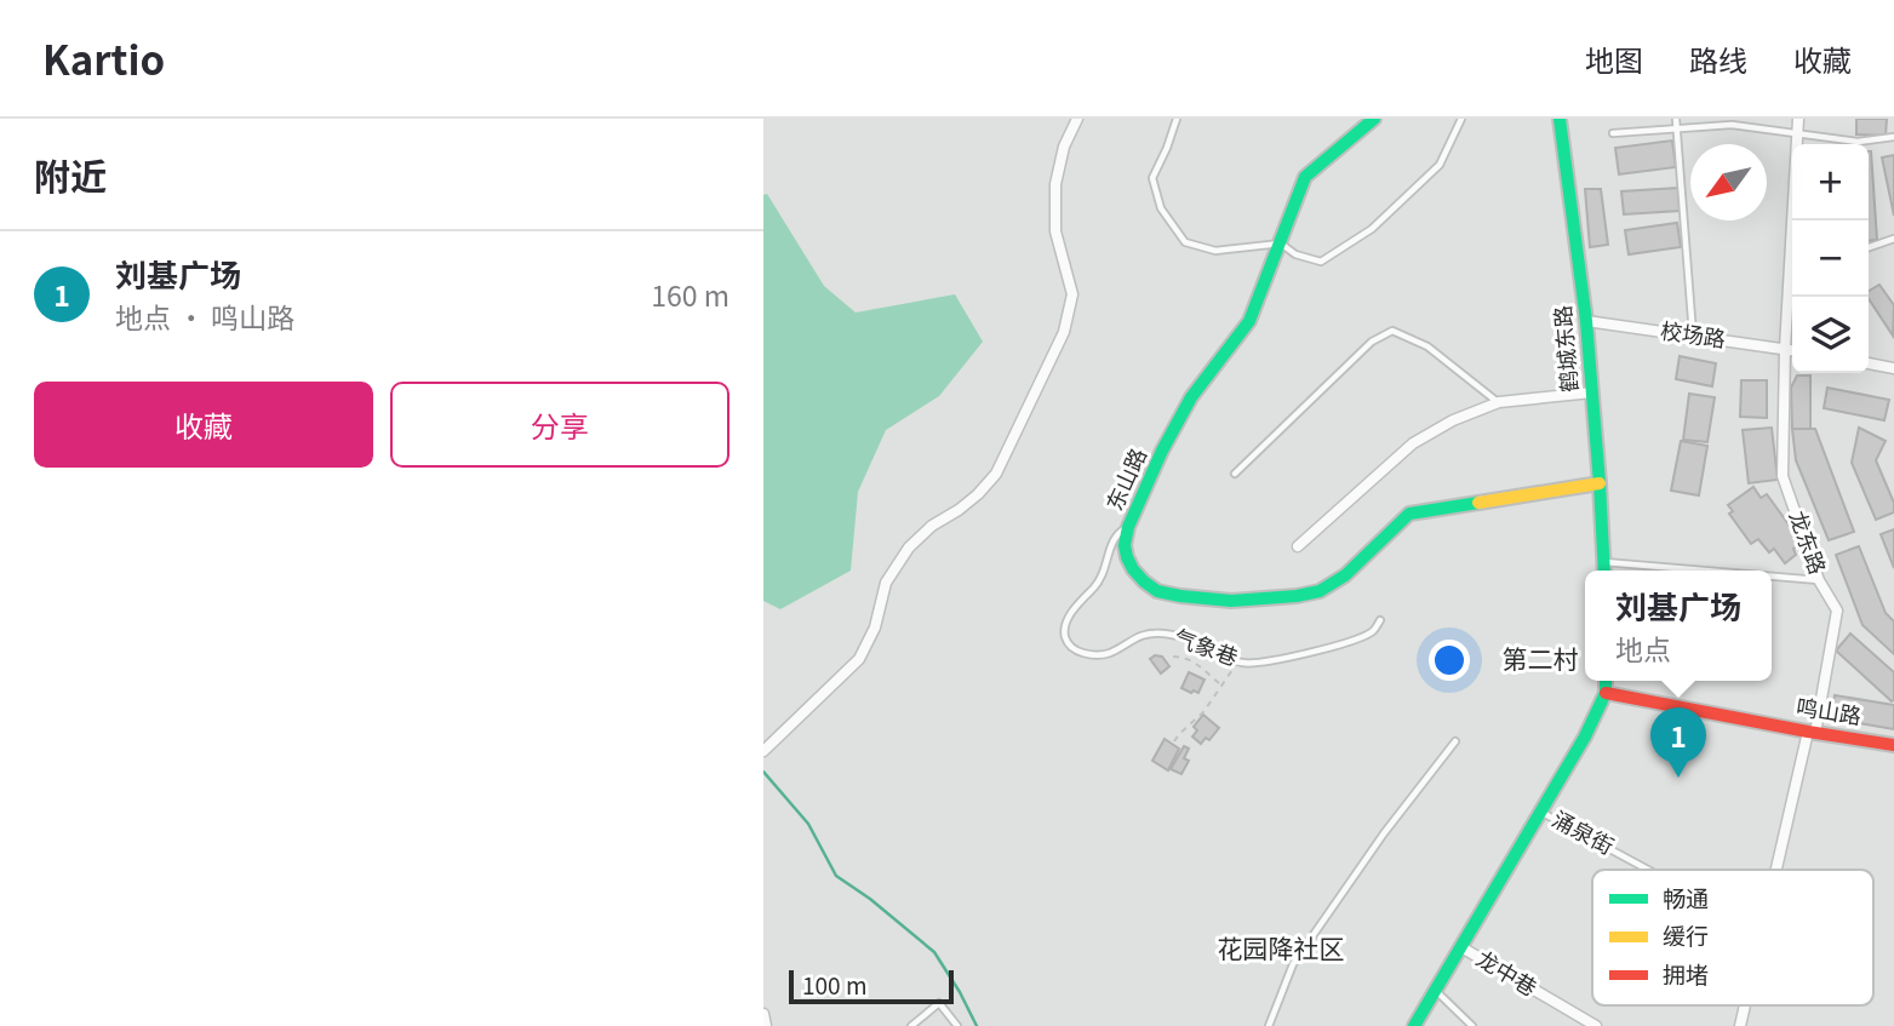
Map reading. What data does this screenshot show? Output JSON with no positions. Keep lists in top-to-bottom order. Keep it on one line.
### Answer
{"streets":{"street":["校场路","鹤城东路","东山路","龙东路","鸣山路","龙中巷"],"lane":["气象巷","涌泉街"]},"crossings":[["校场路","鹤城东路"],["校场路","龙东路"],["鹤城东路","东山路"],["东山路","气象巷"],["龙东路","鸣山路"]],"districts":["第二村","花园降社区"],"legend":["畅通","缓行","拥堵"],"scale_bar":"100 m","north":"bottom left","page":{"header":"Kartio","nav":["地图","路线","收藏"],"heading":"附近","map_buttons":["+","−"],"list":[{"mark":"1","name":"刘基广场","note":"地点 · 鸣山路","value":"160 m"}],"buttons":["收藏","分享"],"popup":["刘基广场","地点"],"pins":"1","scale":"100 m"}}
